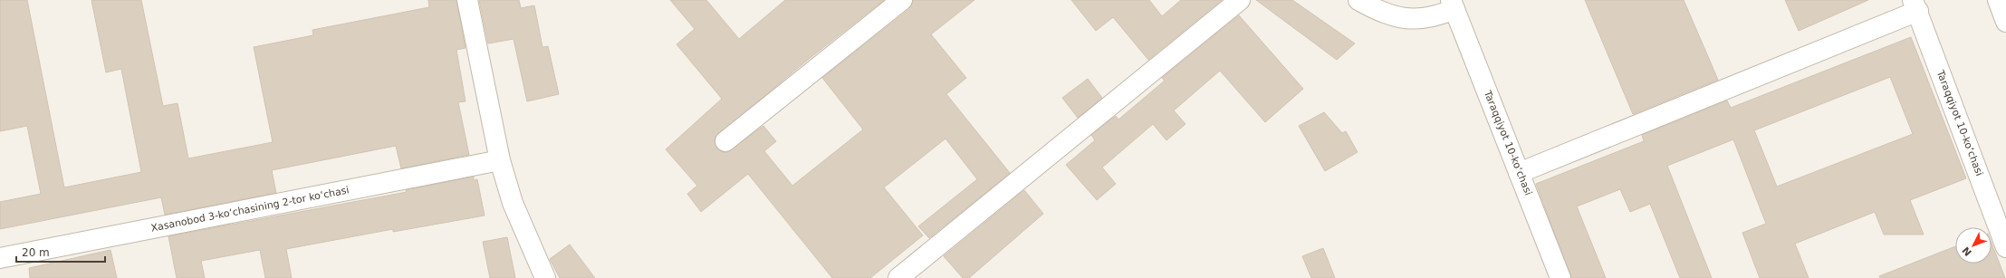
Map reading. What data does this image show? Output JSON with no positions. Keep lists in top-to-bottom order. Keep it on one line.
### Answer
{"streets":{"street":["Taraqqiyot 10-koʻchasi","Xasanobod 3-koʻchasining 2-tor koʻchasi"]},"scale_bar":"20 m","north":"bottom left"}
